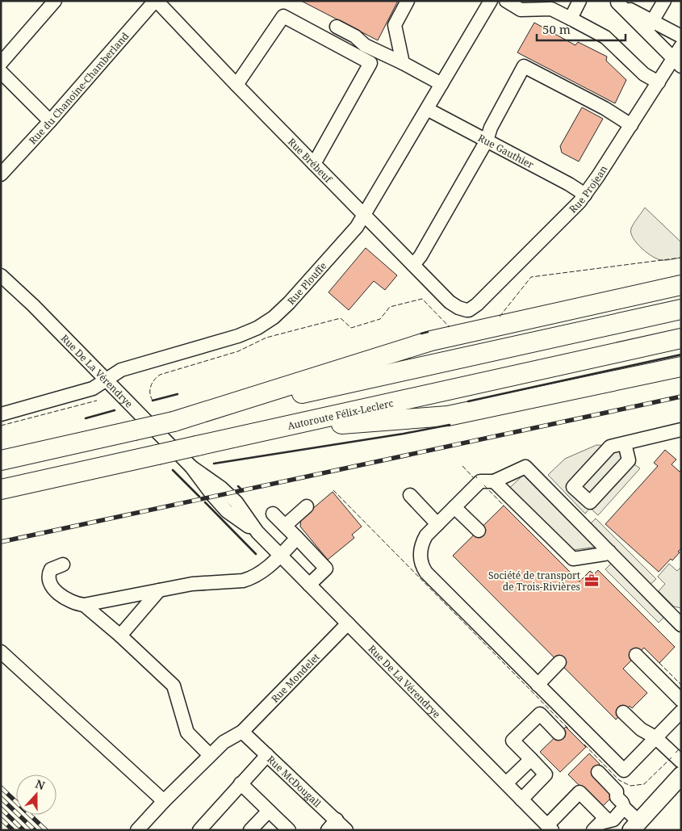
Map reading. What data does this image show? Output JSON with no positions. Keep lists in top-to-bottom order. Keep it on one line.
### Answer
{"streets":{"highway":["Autoroute Félix-Leclerc"],"street":["Rue du Chanoine-Chamberland","Rue Gauthier","Rue Brébeuf","Rue Projean","Rue Plouffe","Rue De La Vérendrye","Rue Mondelet","Rue McDougall"]},"crossings":[["Rue du Chanoine-Chamberland","Rue Brébeuf"],["Rue Gauthier","Rue Projean"],["Rue Gauthier","Rue Plouffe"],["Rue Brébeuf","Rue Projean"],["Rue Brébeuf","Rue Plouffe"],["Rue Plouffe","Rue De La Vérendrye"],["Rue De La Vérendrye","Rue Mondelet"],["Rue Mondelet","Rue McDougall"]],"places":{"office":["Société de transport de Trois-Rivières"]},"scale_bar":"50 m","north":"top"}
